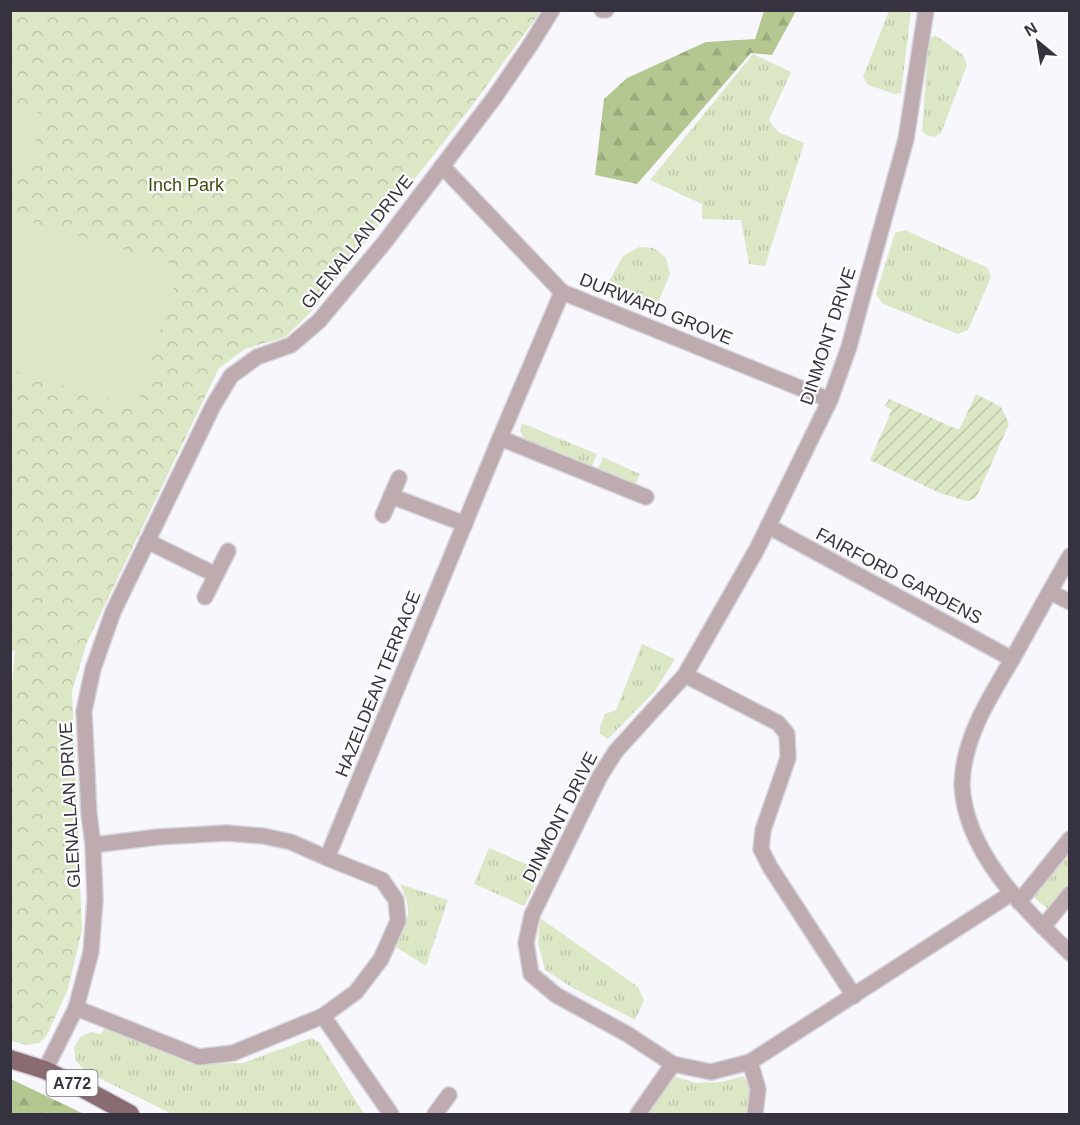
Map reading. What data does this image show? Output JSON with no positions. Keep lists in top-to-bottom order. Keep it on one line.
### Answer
{"streets":{"main road":["A772"],"street":["GLENALLAN DRIVE","DURWARD GROVE","DINMONT DRIVE","FAIRFORD GARDENS","HAZELDEAN TERRACE"]},"crossings":[["GLENALLAN DRIVE","DURWARD GROVE"],["GLENALLAN DRIVE","A772"],["DURWARD GROVE","DINMONT DRIVE"],["DURWARD GROVE","HAZELDEAN TERRACE"],["DINMONT DRIVE","FAIRFORD GARDENS"]],"parks":["Inch Park"],"north":"top left"}
